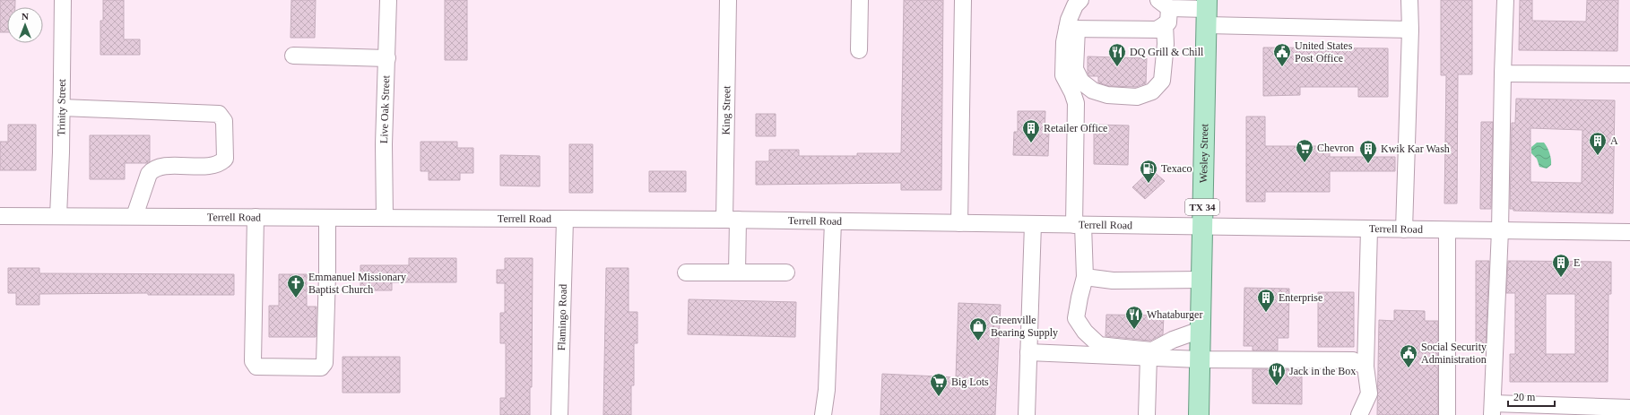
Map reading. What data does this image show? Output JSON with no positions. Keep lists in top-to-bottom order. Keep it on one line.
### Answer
{"streets":{"main road":["Wesley Street","TX 34"],"street":["Trinity Street","Live Oak Street","King Street","Terrell Road","Flamingo Road"]},"crossings":[["Trinity Street","Terrell Road"],["Live Oak Street","Terrell Road"],["King Street","Terrell Road"],["Wesley Street","Terrell Road"],["Terrell Road","Flamingo Road"]],"places":{"restaurant":["DQ Grill & Chill","Whataburger","Jack in the Box"],"public building":["United States Post Office","Social Security Administration"],"building":["Retailer Office","A","Kwik Kar Wash","E","Enterprise"],"supermarket":["Chevron","Big Lots"],"fuel station":["Texaco"],"church":["Emmanuel Missionary Baptist Church"],"shop":["Greenville Bearing Supply"]},"scale_bar":"20 m","north":"top"}
